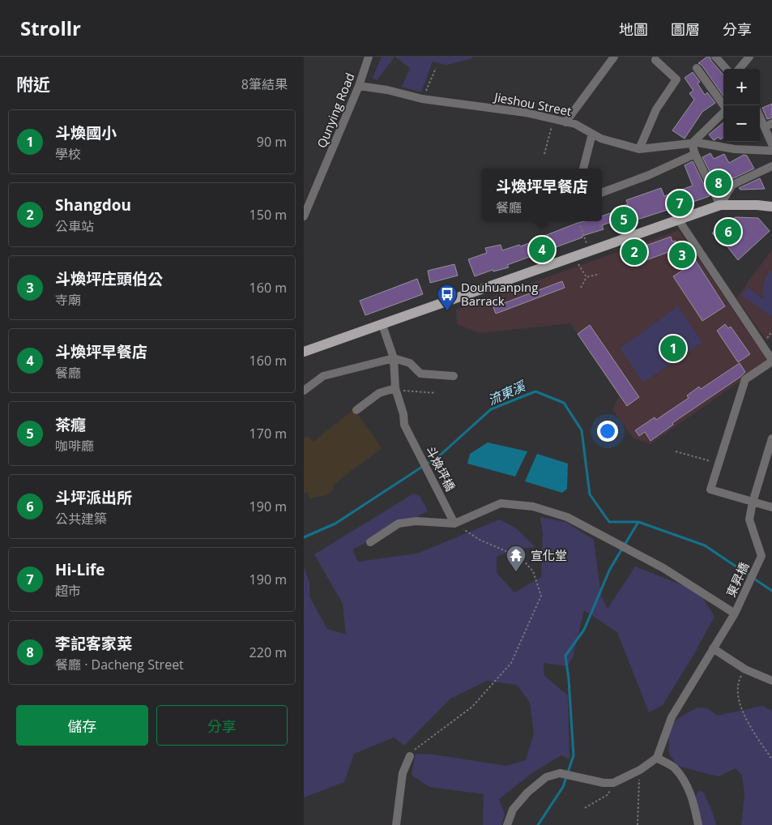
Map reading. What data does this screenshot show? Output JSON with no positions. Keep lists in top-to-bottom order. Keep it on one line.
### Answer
{"streets":{"street":["Jieshou Street","Qunying Road","斗煥坪橋","東昇橋"]},"crossings":[["Jieshou Street","Qunying Road"]],"water":["流東溪"],"places":{"bus stop":["Douhuanping Barrack"],"temple":["宣化堂"]},"page":{"header":"Strollr","nav":["地圖","圖層","分享"],"heading":["附近","8筆結果"],"map_buttons":["+","−"],"list":[{"mark":"1","name":"斗煥國小","note":"學校","value":"90 m"},{"mark":"2","name":"Shangdou","note":"公車站","value":"150 m"},{"mark":"3","name":"斗煥坪庄頭伯公","note":"寺廟","value":"160 m"},{"mark":"4","name":"斗煥坪早餐店","note":"餐廳","value":"160 m"},{"mark":"5","name":"茶癮","note":"咖啡廳","value":"170 m"},{"mark":"6","name":"斗坪派出所","note":"公共建築","value":"190 m"},{"mark":"7","name":"Hi-Life","note":"超市","value":"190 m"},{"mark":"8","name":"李記客家菜","note":"餐廳 · Dacheng Street","value":"220 m"}],"popup":["斗煥坪早餐店","餐廳"],"pins":["8","7","5","6","4","2","3","1"],"buttons":["儲存","分享"]}}
